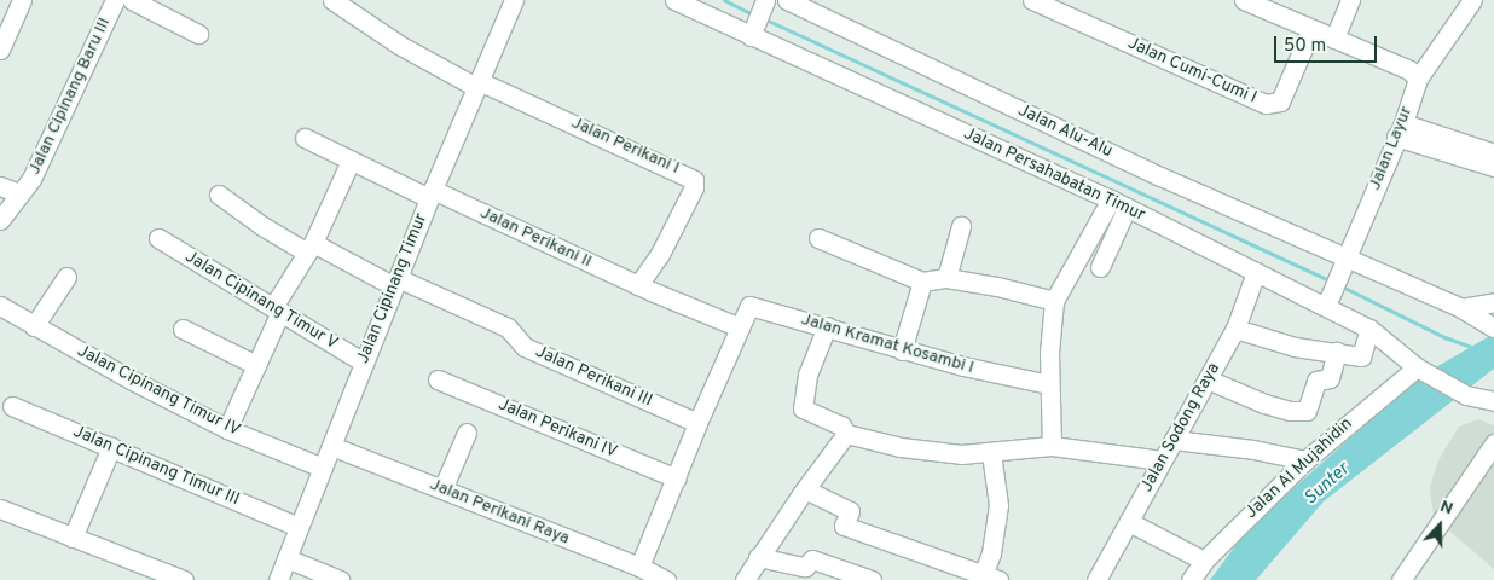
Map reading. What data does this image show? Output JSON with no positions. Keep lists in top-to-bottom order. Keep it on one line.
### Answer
{"streets":{"street":["Jalan Cumi-Cumi I","Jalan Cipinang Baru III","Jalan Alu-Alu","Jalan Perikani I","Jalan Layur","Jalan Persahabatan Timur","Jalan Perikani II","Jalan Cipinang Timur","Jalan Cipinang Timur V","Jalan Kramat Kosambi I","Jalan Perikani III","Jalan Cipinang Timur IV","Jalan Sodong Raya","Jalan Perikani IV","Jalan Cipinang Timur III","Jalan Al Mujahidin","Jalan Perikani Raya"]},"crossings":[["Jalan Alu-Alu","Jalan Layur"],["Jalan Perikani I","Jalan Perikani II"],["Jalan Perikani I","Jalan Cipinang Timur"],["Jalan Layur","Jalan Persahabatan Timur"],["Jalan Persahabatan Timur","Jalan Sodong Raya"],["Jalan Persahabatan Timur","Jalan Al Mujahidin"],["Jalan Perikani II","Jalan Cipinang Timur"],["Jalan Perikani II","Jalan Kramat Kosambi I"],["Jalan Cipinang Timur","Jalan Cipinang Timur V"],["Jalan Cipinang Timur","Jalan Perikani III"],["Jalan Cipinang Timur","Jalan Cipinang Timur IV"],["Jalan Cipinang Timur","Jalan Cipinang Timur III"],["Jalan Cipinang Timur","Jalan Perikani Raya"]],"water":["Sunter"],"scale_bar":"50 m","north":"top"}
